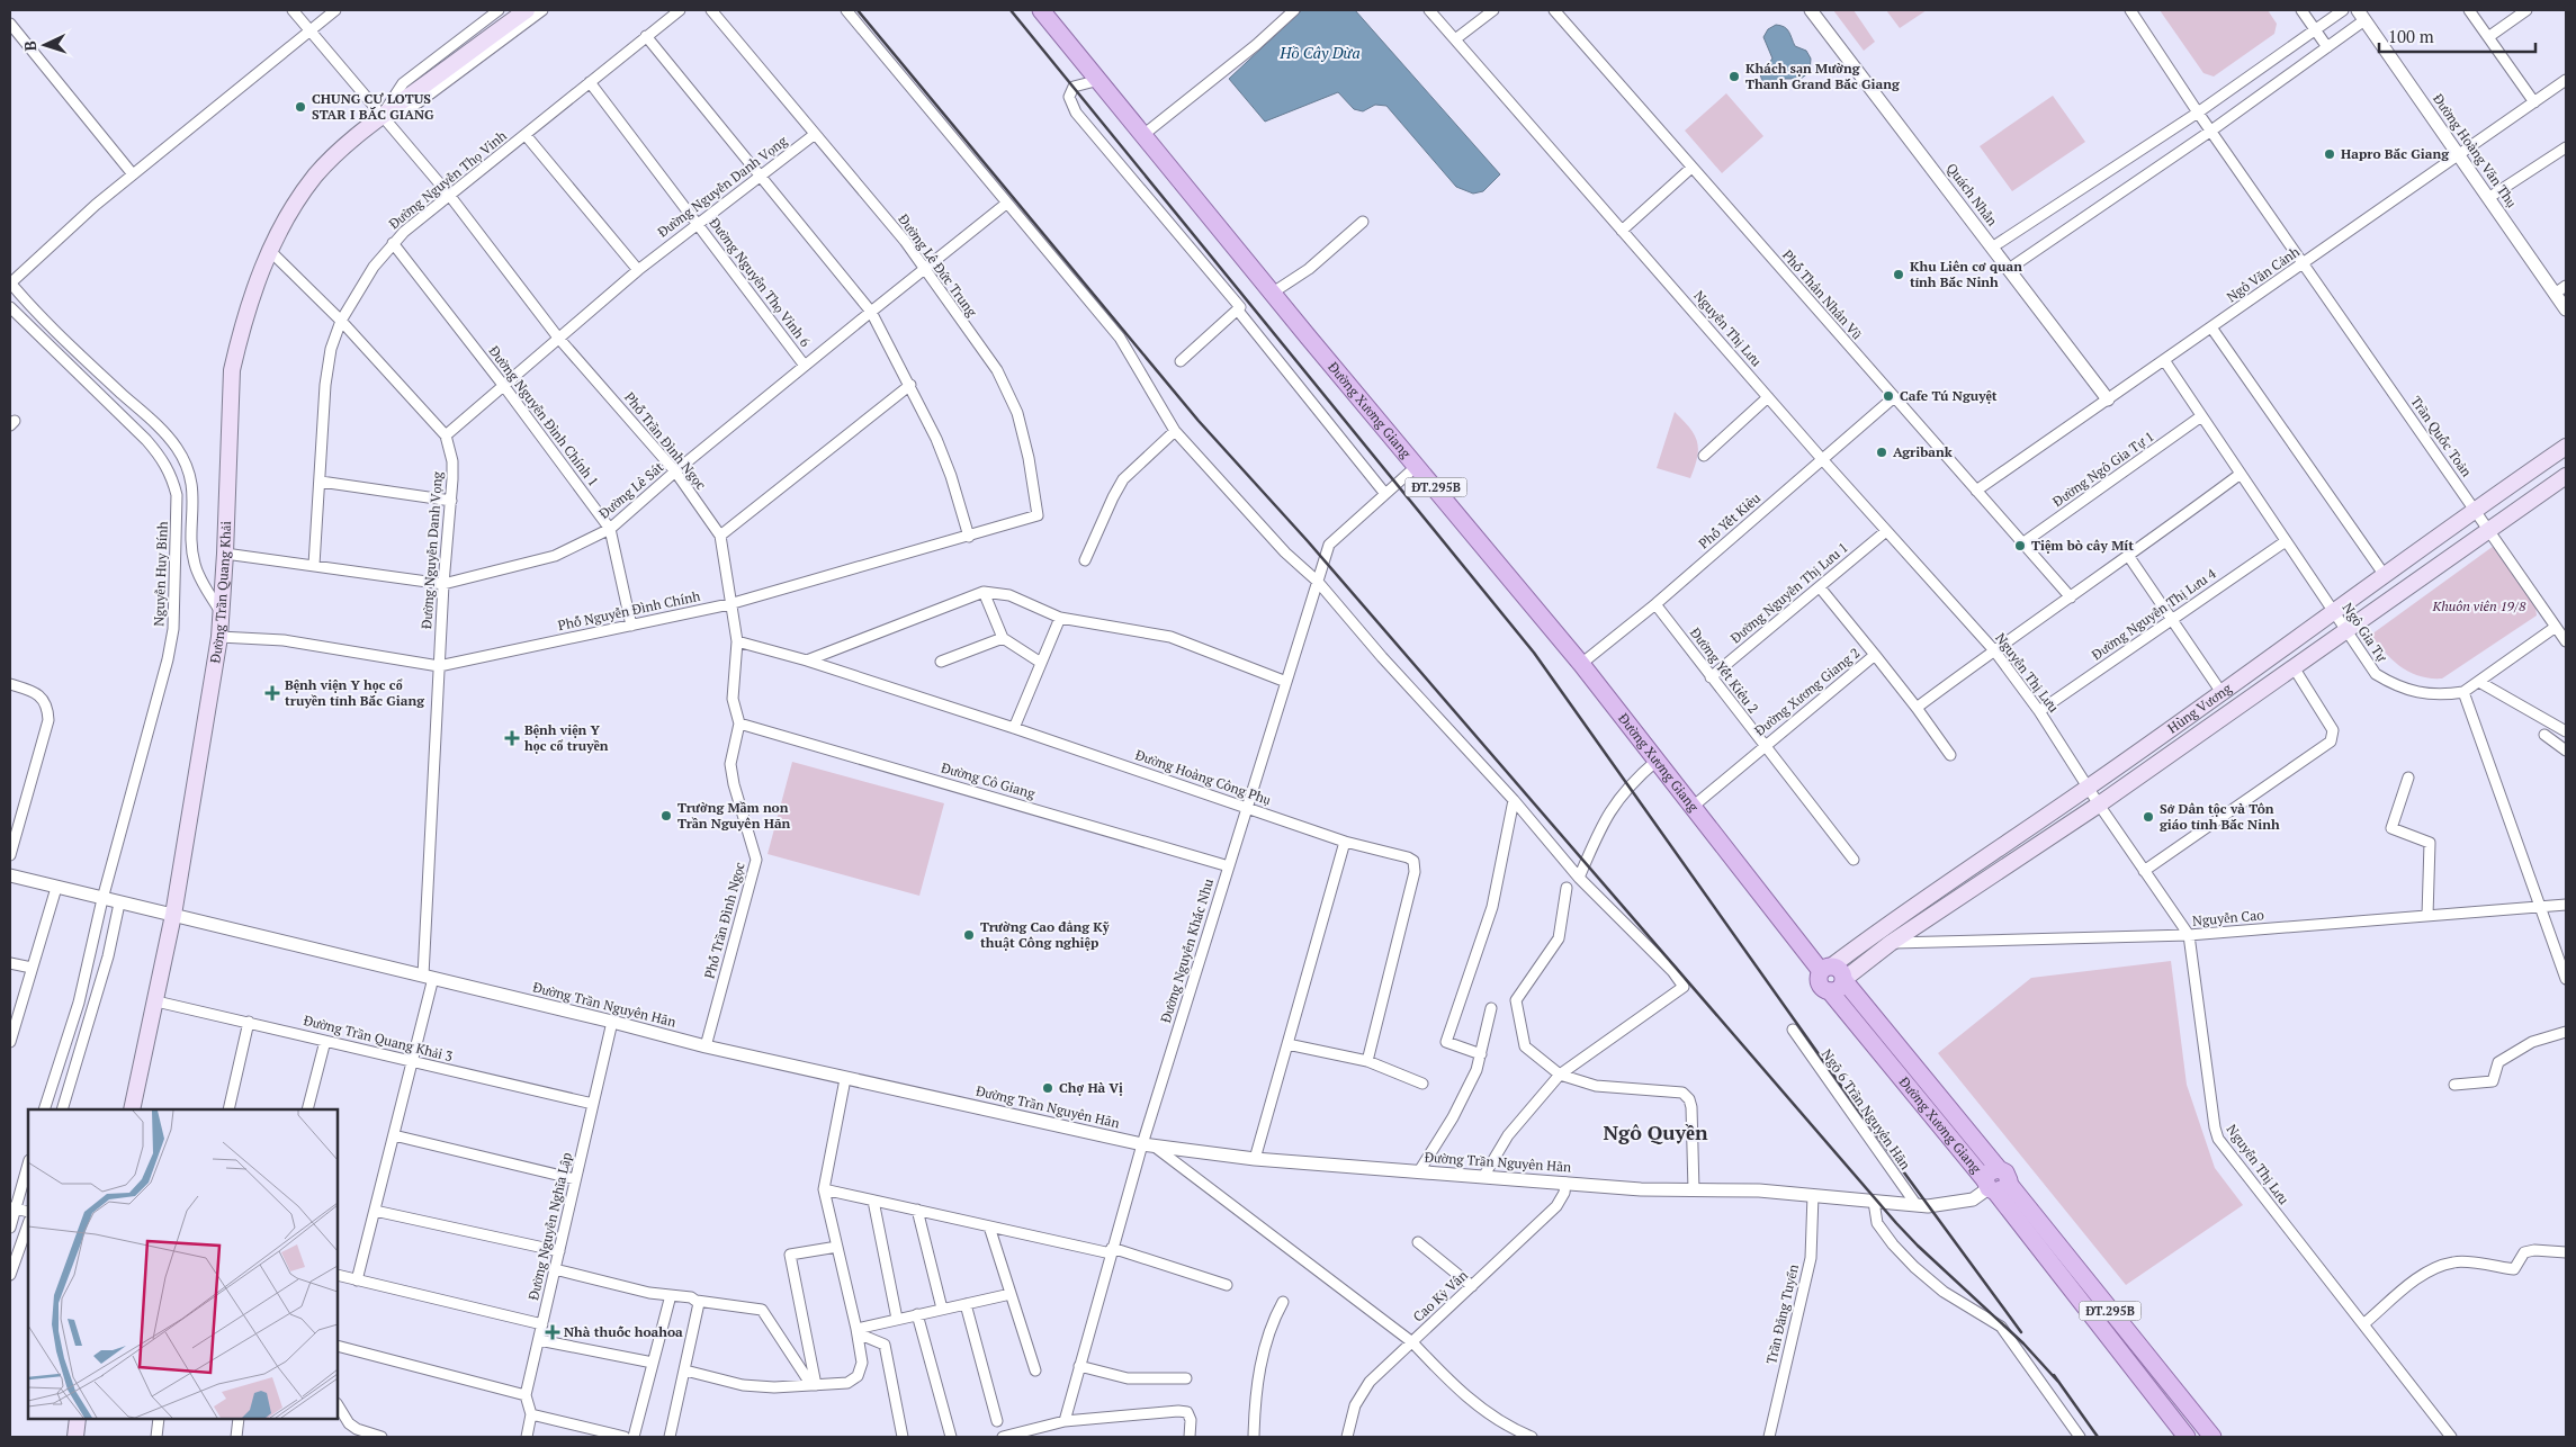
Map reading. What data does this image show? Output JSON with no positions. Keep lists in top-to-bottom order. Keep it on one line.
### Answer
{"streets":{"main road":["Đường Xương Giang","ĐT.295B","Đường Trần Quang Khải","Hùng Vương"],"street":["Đường Hoàng Văn Thụ","Đường Nguyễn Thọ Vinh","Đường Nguyễn Danh Vọng","Quách Nhẫn","Đường Lê Đức Trung","Ngô Văn Cảnh","Đường Nguyễn Thọ Vinh 6","Phố Thân Nhân Vũ","Nguyễn Thị Lưu","Đường Nguyễn Đình Chính 1","Trần Quốc Toản","Phố Trần Đình Ngọc","Đường Ngô Gia Tự 1","Đường Lê Sát","Phố Yết Kiêu","Nguyễn Huy Bính","Đường Nguyễn Thị Lưu 1","Phố Nguyễn Đình Chính","Đường Nguyễn Thị Lưu 4","Ngô Gia Tự","Đường Yết Kiêu 2","Đường Xương Giang 2","Đường Hoàng Công Phụ","Đường Cô Giang","Nguyễn Cao","Đường Nguyễn Khắc Nhu","Đường Trần Nguyên Hãn","Đường Trần Quang Khải 3","Ngõ 6 Trần Nguyên Hãn","Đường Nguyễn Nghĩa Lập","Cao Kỳ Vân","Trần Đăng Tuyển"]},"crossings":[["Đường Hoàng Văn Thụ","Ngô Văn Cảnh"],["Đường Nguyễn Thọ Vinh","Đường Nguyễn Thọ Vinh 6"],["Đường Nguyễn Thọ Vinh","Đường Nguyễn Đình Chính 1"],["Đường Nguyễn Thọ Vinh","Phố Trần Đình Ngọc"],["Đường Nguyễn Thọ Vinh","Đường Lê Sát"],["Đường Nguyễn Danh Vọng","Đường Lê Đức Trung"],["Đường Nguyễn Danh Vọng","Đường Nguyễn Thọ Vinh 6"],["Đường Nguyễn Danh Vọng","Đường Nguyễn Đình Chính 1"],["Đường Nguyễn Danh Vọng","Phố Trần Đình Ngọc"],["Đường Nguyễn Danh Vọng","Đường Lê Sát"],["Đường Nguyễn Danh Vọng","Phố Nguyễn Đình Chính"],["Đường Nguyễn Danh Vọng","Đường Trần Nguyên Hãn"],["Đường Nguyễn Danh Vọng","Đường Trần Quang Khải 3"],["Quách Nhẫn","Ngô Văn Cảnh"],["Đường Lê Đức Trung","Đường Lê Sát"],["Đường Lê Đức Trung","Phố Nguyễn Đình Chính"],["Ngô Văn Cảnh","Phố Thân Nhân Vũ"],["Ngô Văn Cảnh","Trần Quốc Toản"],["Ngô Văn Cảnh","Ngô Gia Tự"],["Đường Nguyễn Thọ Vinh 6","Đường Lê Sát"],["Phố Thân Nhân Vũ","Đường Ngô Gia Tự 1"],["Phố Thân Nhân Vũ","Phố Yết Kiêu"],["Nguyễn Thị Lưu","Phố Yết Kiêu"],["Nguyễn Thị Lưu","Đường Nguyễn Thị Lưu 1"],["Nguyễn Thị Lưu","Đường Nguyễn Thị Lưu 4"],["Nguyễn Thị Lưu","Hùng Vương"],["Nguyễn Thị Lưu","Nguyễn Cao"],["Đường Xương Giang","ĐT.295B"],["Đường Xương Giang","Phố Yết Kiêu"],["Đường Xương Giang","Đường Xương Giang 2"],["Đường Xương Giang","Hùng Vương"],["Đường Xương Giang","Đường Nguyễn Khắc Nhu"],["Đường Xương Giang","Đường Trần Nguyên Hãn"],["Đường Nguyễn Đình Chính 1","Đường Lê Sát"],["Đường Nguyễn Đình Chính 1","Phố Nguyễn Đình Chính"],["Trần Quốc Toản","Hùng Vương"],["Phố Trần Đình Ngọc","Đường Lê Sát"],["Phố Trần Đình Ngọc","Đường Trần Quang Khải"],["Phố Trần Đình Ngọc","Phố Nguyễn Đình Chính"],["Phố Trần Đình Ngọc","Đường Hoàng Công Phụ"],["Phố Trần Đình Ngọc","Đường Cô Giang"],["Phố Trần Đình Ngọc","Đường Trần Nguyên Hãn"],["Đường Ngô Gia Tự 1","Ngô Gia Tự"],["ĐT.295B","Hùng Vương"],["Đường Lê Sát","Đường Trần Quang Khải"],["Phố Yết Kiêu","Đường Yết Kiêu 2"],["Nguyễn Huy Bính","Đường Trần Nguyên Hãn"],["Đường Trần Quang Khải","Phố Nguyễn Đình Chính"],["Đường Trần Quang Khải","Đường Trần Nguyên Hãn"],["Đường Trần Quang Khải","Đường Trần Quang Khải 3"],["Đường Nguyễn Thị Lưu 1","Đường Yết Kiêu 2"],["Đường Nguyễn Thị Lưu 1","Đường Xương Giang 2"],["Đường Nguyễn Thị Lưu 4","Ngô Gia Tự"],["Ngô Gia Tự","Hùng Vương"],["Đường Yết Kiêu 2","Đường Xương Giang 2"],["Hùng Vương","Nguyễn Cao"],["Đường Hoàng Công Phụ","Đường Nguyễn Khắc Nhu"],["Đường Cô Giang","Đường Nguyễn Khắc Nhu"],["Đường Nguyễn Khắc Nhu","Đường Trần Nguyên Hãn"],["Đường Trần Nguyên Hãn","Ngõ 6 Trần Nguyên Hãn"],["Đường Trần Nguyên Hãn","Đường Nguyễn Nghĩa Lập"],["Đường Trần Nguyên Hãn","Cao Kỳ Vân"],["Đường Trần Nguyên Hãn","Trần Đăng Tuyển"],["Đường Trần Quang Khải 3","Đường Nguyễn Nghĩa Lập"]],"districts":["Ngô Quyền"],"water":["Hồ Cây Dừa"],"parks":["Khuôn viên 19/8"],"places":{"other":["Khách sạn Mường Thanh Grand Bắc Giang","CHUNG CƯ LOTUS STAR I BẮC GIANG","Hapro Bắc Giang","Khu Liên cơ quan tỉnh Bắc Ninh","Cafe Tú Nguyệt","Agribank","Tiệm bò cây Mít","Trường Mầm non Trần Nguyên Hãn","Sở Dân tộc và Tôn giáo tỉnh Bắc Ninh","Trường Cao đẳng Kỹ thuật Công nghiệp","Chợ Hà Vị"],"health":["Bệnh viện Y học cổ truyền tỉnh Bắc Giang","Bệnh viện Y học cổ truyền","Nhà thuốc hoahoa"]},"scale_bar":"100 m","north":"left"}
